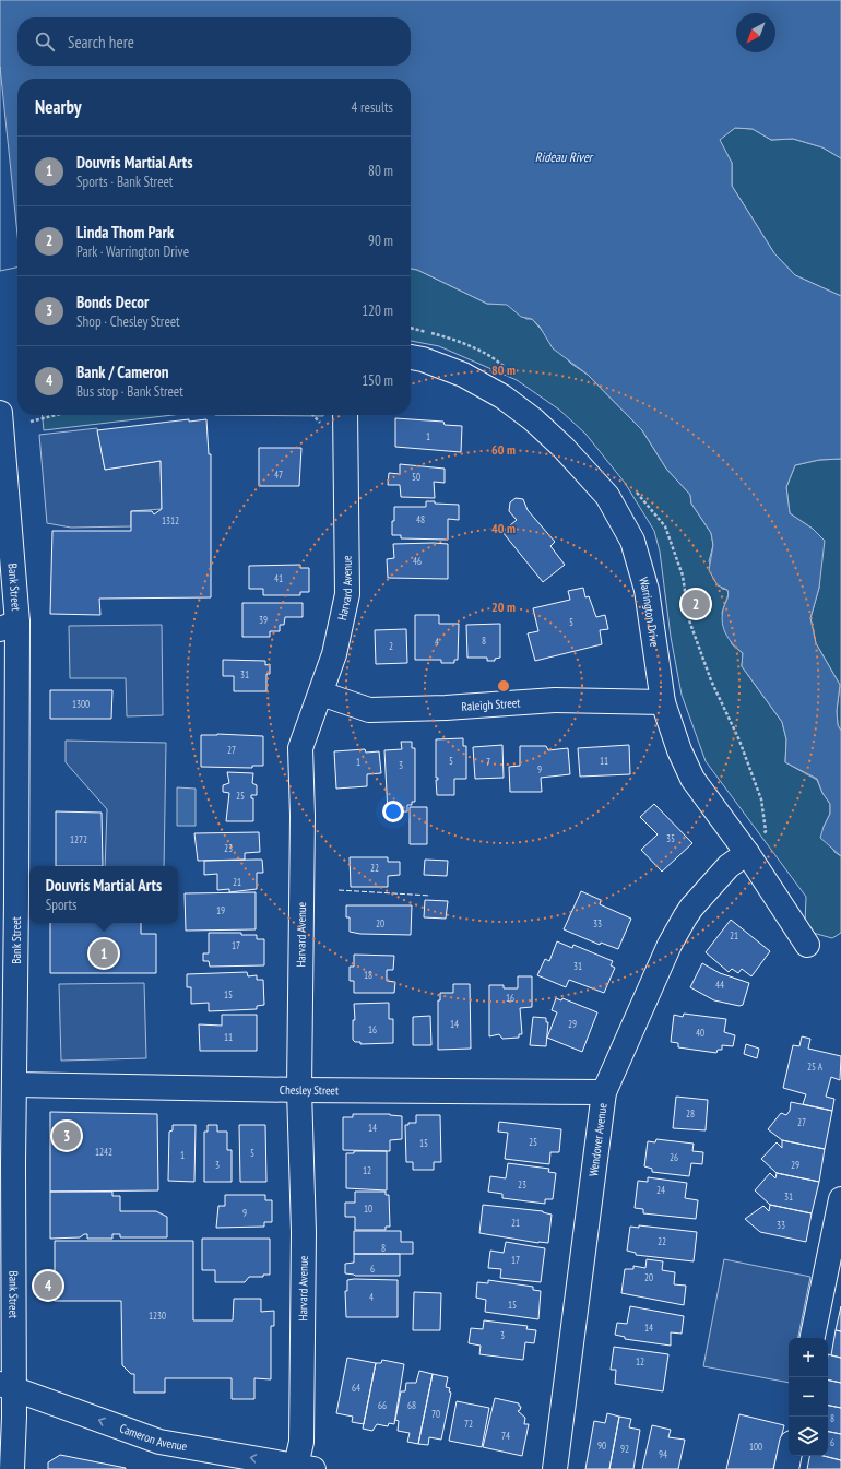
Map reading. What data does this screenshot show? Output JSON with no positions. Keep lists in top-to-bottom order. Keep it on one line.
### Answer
{"streets":{"street":["Bank Street","Harvard Avenue","Warrington Drive","Raleigh Street","Chesley Street","Wendover Avenue","Cameron Avenue"]},"crossings":[["Bank Street","Chesley Street"],["Bank Street","Cameron Avenue"],["Harvard Avenue","Raleigh Street"],["Harvard Avenue","Chesley Street"],["Harvard Avenue","Cameron Avenue"],["Warrington Drive","Raleigh Street"],["Warrington Drive","Wendover Avenue"],["Chesley Street","Wendover Avenue"]],"one_way":["Cameron Avenue"],"water":["Rideau River"],"house_numbers":["1","47","50","48","1312","46","41","39","5","8","4","2","31","1300","27","5","11","1","7","3","9","25","35","1272","23","22","21","19","20","33","21","17","31","18","44","15","16","14","29","16","40","11","25 A","28","27","14","25","15","1242","5","1","26","3","29","12","23","24","31","10","9","21","33","22","8","17","6","20","4","15","1230","14","3","12","64","66","68","70","8","72","74","6","90","100","92","94"],"north":"bottom left","page":{"search":"Search here","heading":["Nearby","4 results"],"list":[{"mark":"1","name":"Douvris Martial Arts","note":"Sports · Bank Street","value":"80 m"},{"mark":"2","name":"Linda Thom Park","note":"Park · Warrington Drive","value":"90 m"},{"mark":"3","name":"Bonds Decor","note":"Shop · Chesley Street","value":"120 m"},{"mark":"4","name":"Bank / Cameron","note":"Bus stop · Bank Street","value":"150 m"}],"pins":["2","1","3","4"],"popup":["Douvris Martial Arts","Sports"],"map_buttons":["+","−"]},"rings":["80 m","60 m","40 m","20 m"]}
